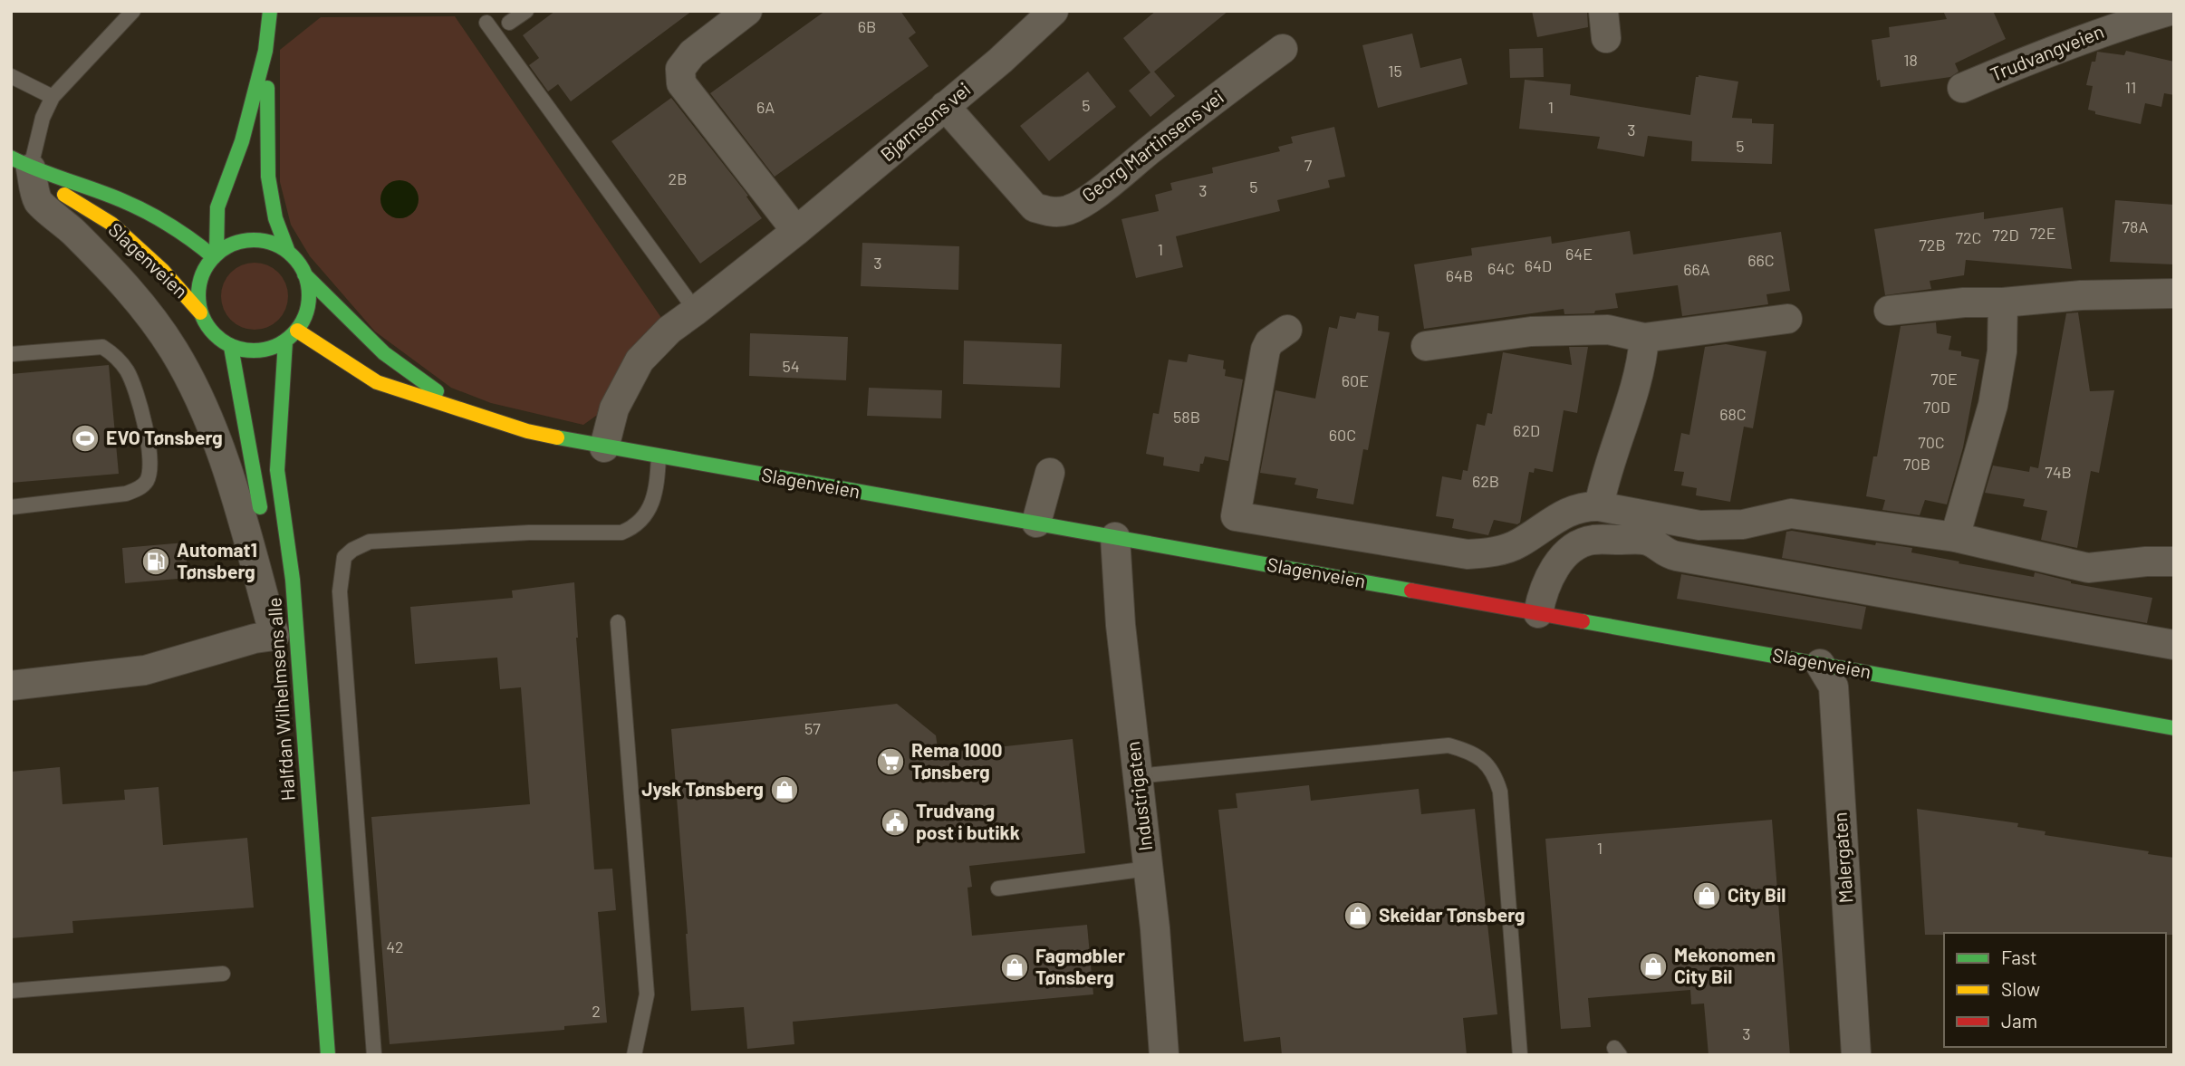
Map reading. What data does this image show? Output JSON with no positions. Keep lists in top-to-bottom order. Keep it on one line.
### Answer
{"streets":{"main road":["Slagenveien","Halfdan Wilhelmsens alle"],"street":["Trudvangveien","Bjørnsons vei","Georg Martinsens vei","Industrigaten","Malergaten"]},"crossings":[["Bjørnsons vei","Georg Martinsens vei"],["Bjørnsons vei","Slagenveien"],["Slagenveien","Halfdan Wilhelmsens alle"],["Slagenveien","Industrigaten"],["Slagenveien","Malergaten"]],"places":{"sports":["EVO Tønsberg"],"fuel station":["Automat1 Tønsberg"],"supermarket":["Rema 1000 Tønsberg"],"shop":["Jysk Tønsberg","City Bil","Skeidar Tønsberg","Mekonomen City Bil","Fagmøbler Tønsberg"],"public building":["Trudvang post i butikk"]},"house_numbers":["6B","18","15","11","5","6A","1","3","5","7","2B","5","3","78A","72E","72D","72C","72B","1","64E","66C","3","64D","64C","66A","64B","54","70E","60E","70D","68C","58B","62D","60C","70C","70B","74B","62B","57","1","42","2","3"],"legend":["Fast","Slow","Jam"]}
